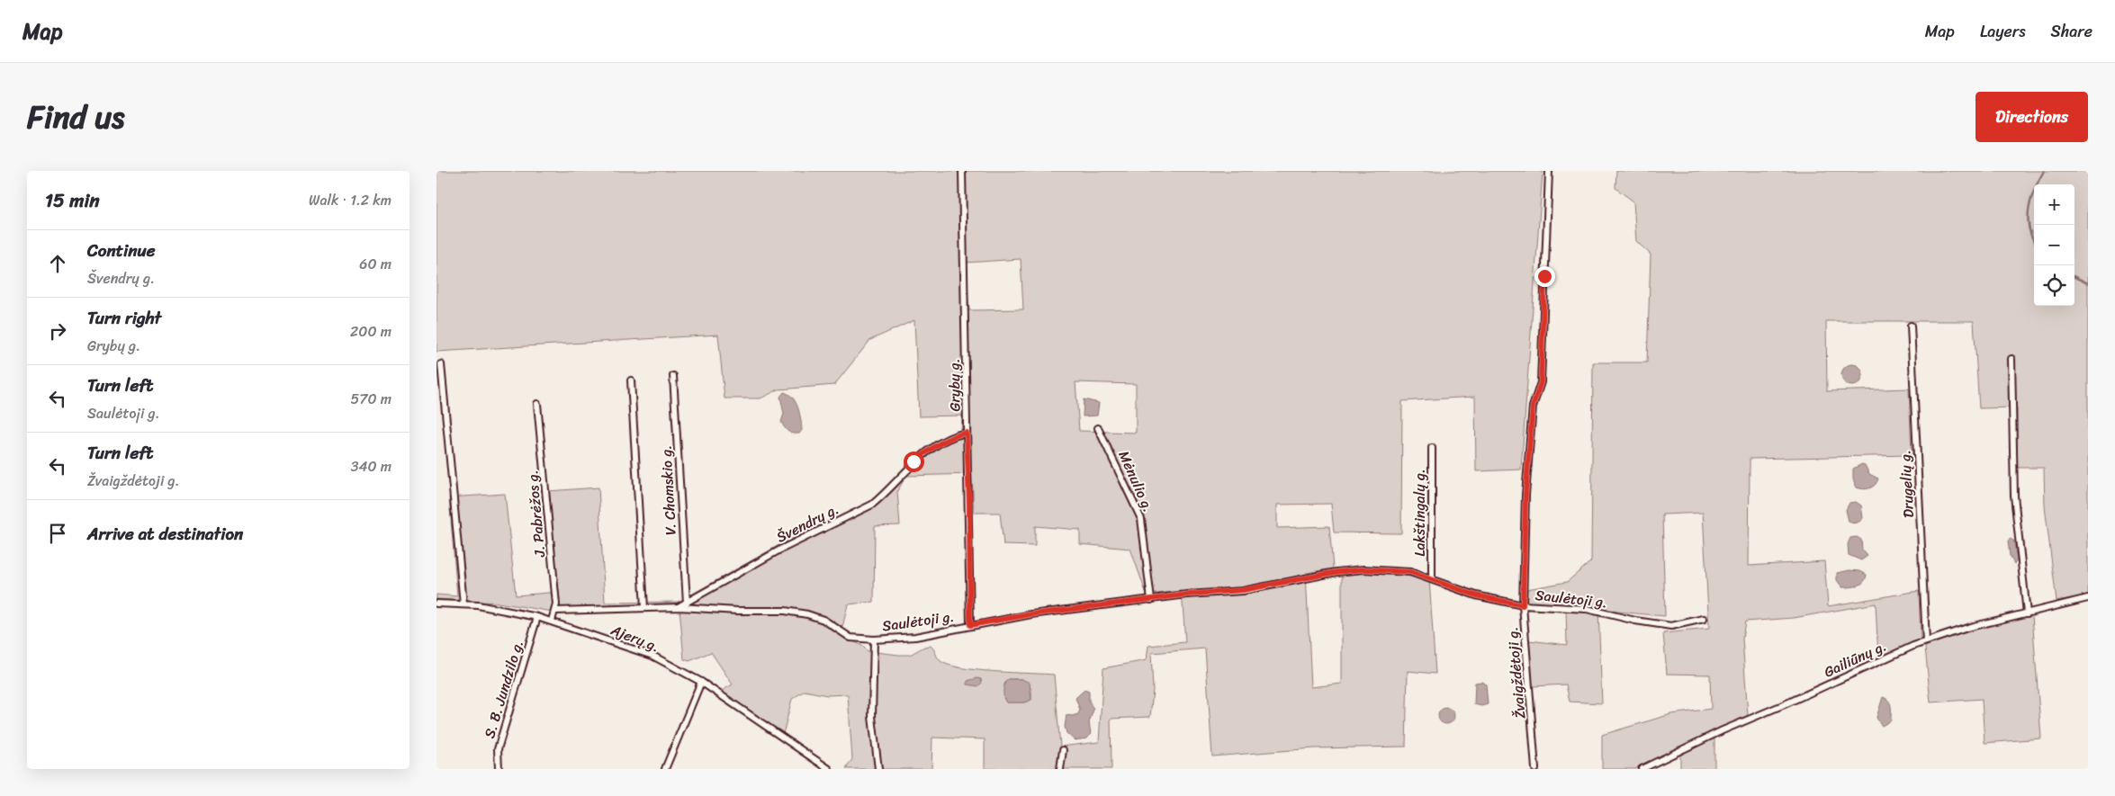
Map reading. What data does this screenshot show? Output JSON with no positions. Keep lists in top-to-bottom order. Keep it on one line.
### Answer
{"streets":{"street":["Grybų g.","Mėnulio g.","Drugelių g.","V. Chomskio g.","Lakštingalų g.","J. Pabrėžos g.","Švendrų g.","Saulėtoji g.","Ajerų g.","Gailiūnų g.","Žvaigždėtoji g.","S. B. Jundzilo g."]},"crossings":[["Grybų g.","Švendrų g."],["Grybų g.","Saulėtoji g."],["Mėnulio g.","Saulėtoji g."],["Drugelių g.","Gailiūnų g."],["V. Chomskio g.","Švendrų g."],["Lakštingalų g.","Saulėtoji g."],["J. Pabrėžos g.","Ajerų g."],["Saulėtoji g.","Žvaigždėtoji g."],["Ajerų g.","S. B. Jundzilo g."]],"page":{"header":"Map","nav":["Map","Layers","Share"],"title":"Find us","buttons":"Directions","heading":["15 min","Walk · 1.2 km"],"map_buttons":["+","−"],"list":[["Continue","Švendrų g.","60 m"],["Turn right","Grybų g.","200 m"],["Turn left","Saulėtoji g.","570 m"],["Turn left","Žvaigždėtoji g.","340 m"],"Arrive at destination"]}}
